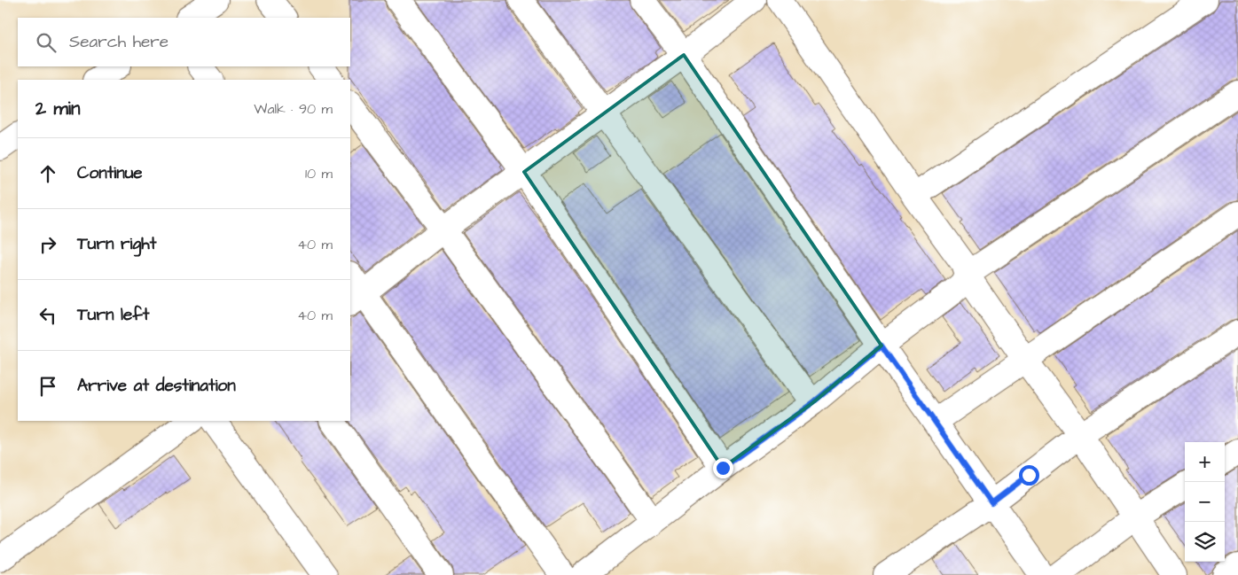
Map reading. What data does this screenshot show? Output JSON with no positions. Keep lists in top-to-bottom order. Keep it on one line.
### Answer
{"page":{"search":"Search here","heading":["2 min","Walk · 90 m"],"list":[["Continue","10 m"],["Turn right","40 m"],["Turn left","40 m"],"Arrive at destination"],"map_buttons":["+","−"]}}
